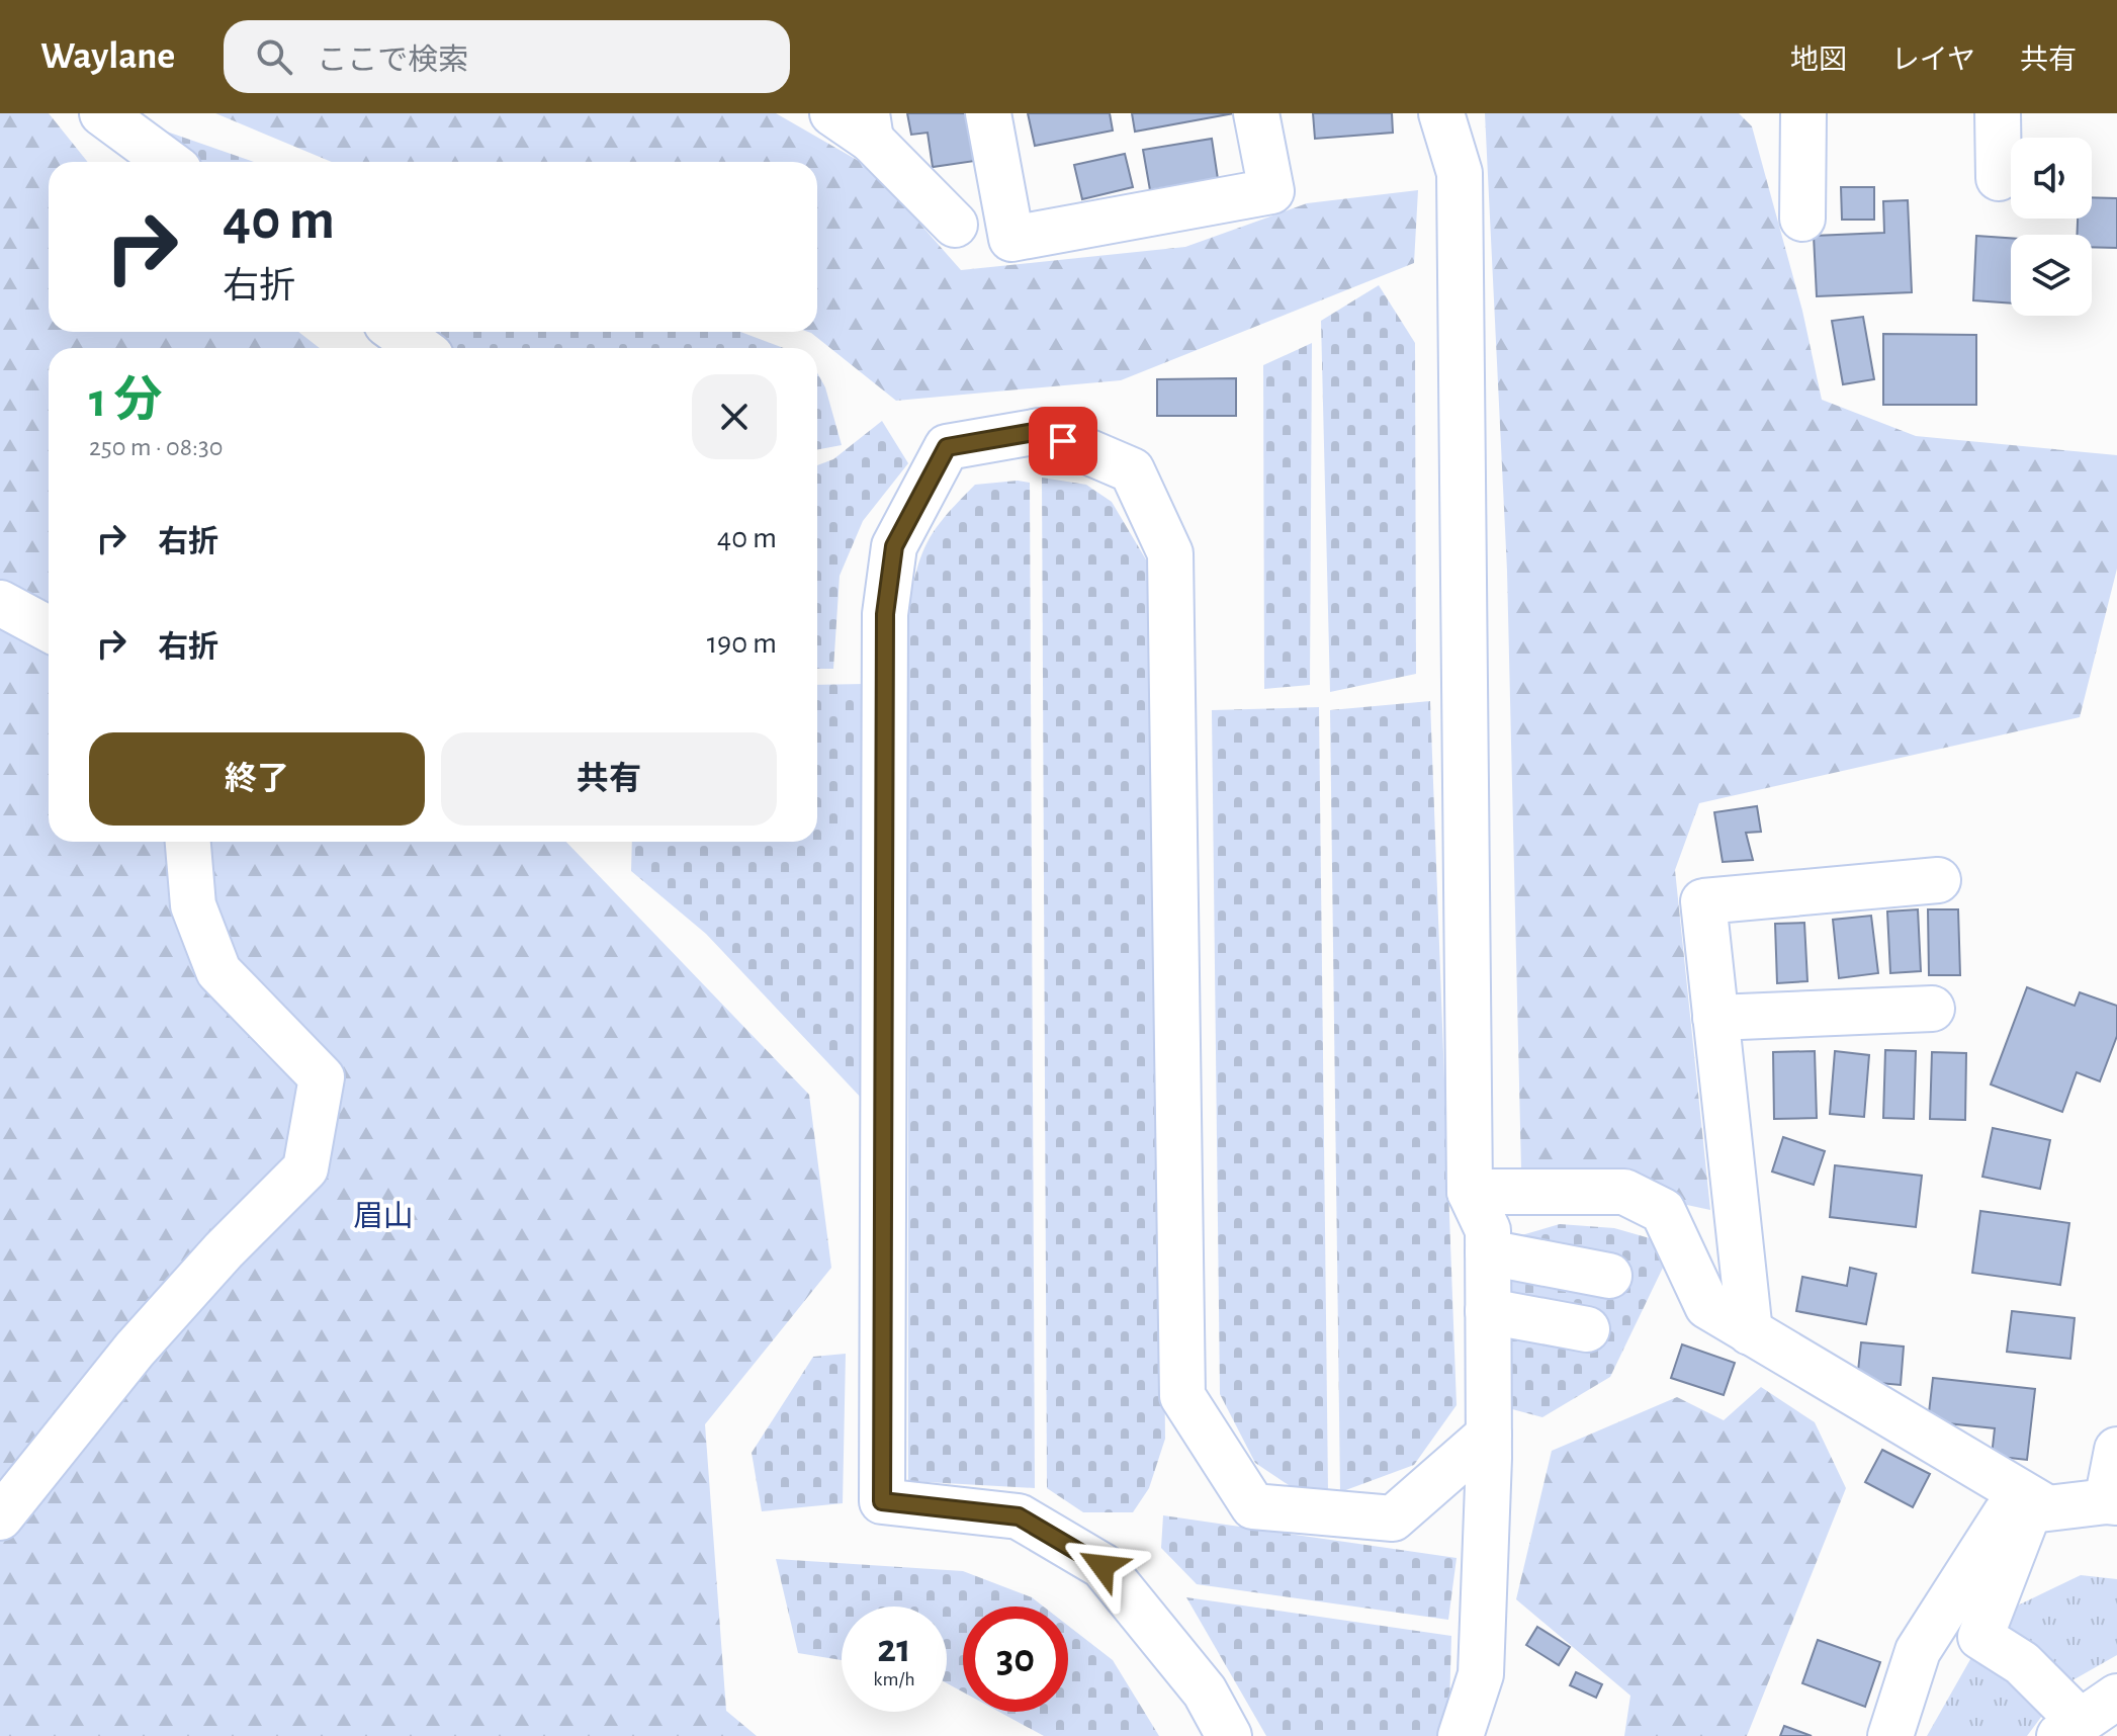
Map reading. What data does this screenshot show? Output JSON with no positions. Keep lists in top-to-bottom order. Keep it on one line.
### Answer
{"parks":["眉山"],"page":{"header":"Waylane","search":"ここで検索","nav":["地図","レイヤ","共有"],"turn":["40 m","右折"],"heading":["1 分","250 m · 08:30"],"list":[{"name":"右折","value":"40 m"},{"name":"右折","value":"190 m"}],"buttons":["終了","共有"],"speed":"21 km/h","limit":"30"}}
